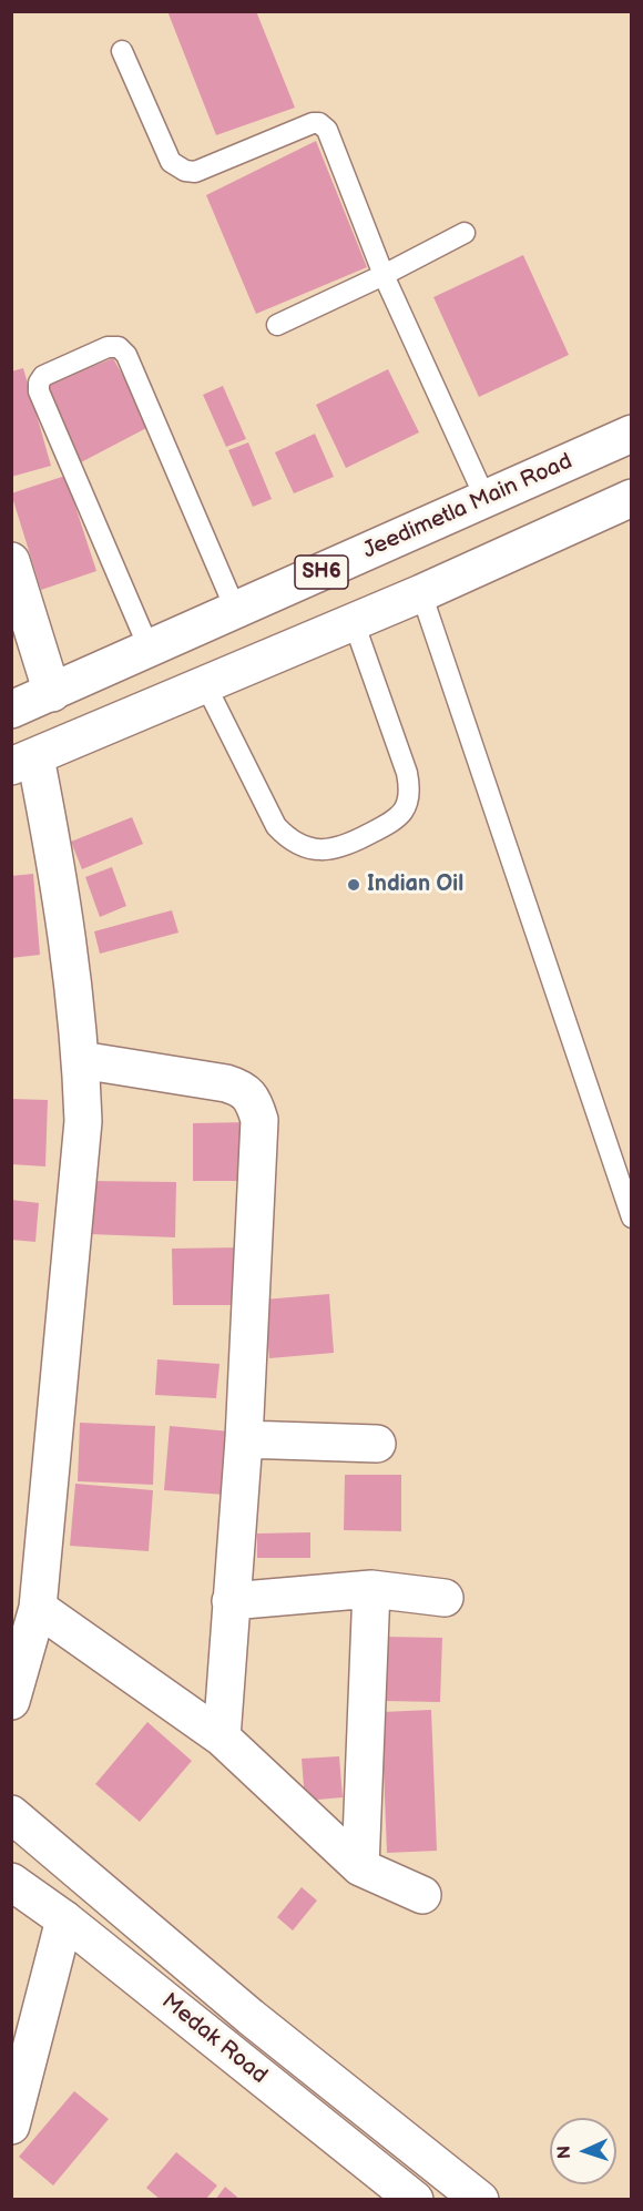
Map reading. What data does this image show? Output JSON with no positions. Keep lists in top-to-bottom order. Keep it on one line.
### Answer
{"streets":{"street":["Jeedimetla Main Road","SH6","Medak Road"]},"places":["Indian Oil"],"north":"left"}
